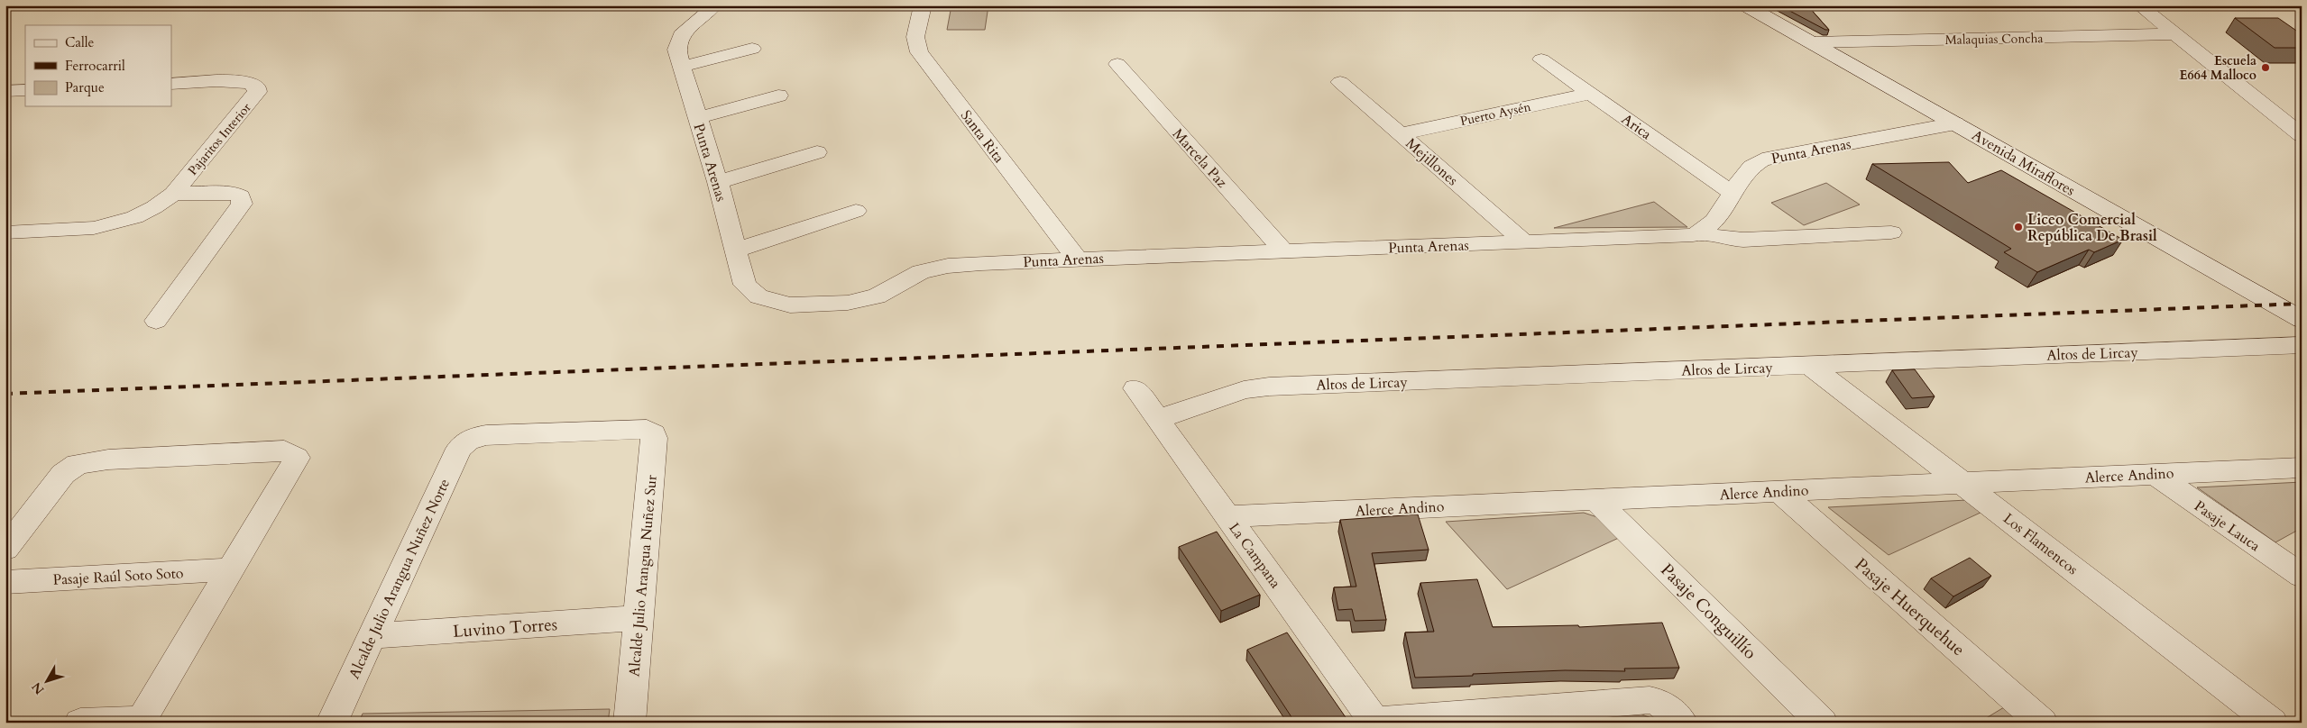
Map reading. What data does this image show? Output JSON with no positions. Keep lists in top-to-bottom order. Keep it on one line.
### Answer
{"streets":{"street":["Malaquias Concha","Puerto Aysén","Arica","Santa Rita","Pajaritos Interior","Punta Arenas","Marcela Paz","Mejillones","Avenida Miraflores","Altos de Lircay","Alerce Andino","Pasaje Lauca","Los Flamencos","La Campana","Pasaje Raúl Soto Soto","Alcalde Julio Arangua Nuñez Sur","Alcalde Julio Arangua Nuñez Norte","Pasaje Huerquehue","Pasaje Conguillío","Luvino Torres"]},"crossings":[["Malaquias Concha","Avenida Miraflores"],["Puerto Aysén","Arica"],["Puerto Aysén","Mejillones"],["Arica","Punta Arenas"],["Santa Rita","Punta Arenas"],["Punta Arenas","Marcela Paz"],["Punta Arenas","Mejillones"],["Punta Arenas","Avenida Miraflores"],["Altos de Lircay","Los Flamencos"],["Altos de Lircay","La Campana"],["Alerce Andino","Pasaje Lauca"],["Alerce Andino","Los Flamencos"],["Alerce Andino","La Campana"],["Alerce Andino","Pasaje Huerquehue"],["Alerce Andino","Pasaje Conguillío"],["Alcalde Julio Arangua Nuñez Sur","Alcalde Julio Arangua Nuñez Norte"],["Alcalde Julio Arangua Nuñez Sur","Luvino Torres"],["Alcalde Julio Arangua Nuñez Norte","Luvino Torres"]],"places":["Escuela E664 Malloco","Liceo Comercial República De Brasil"],"legend":["Calle","Ferrocarril","Parque"],"north":"bottom left"}
